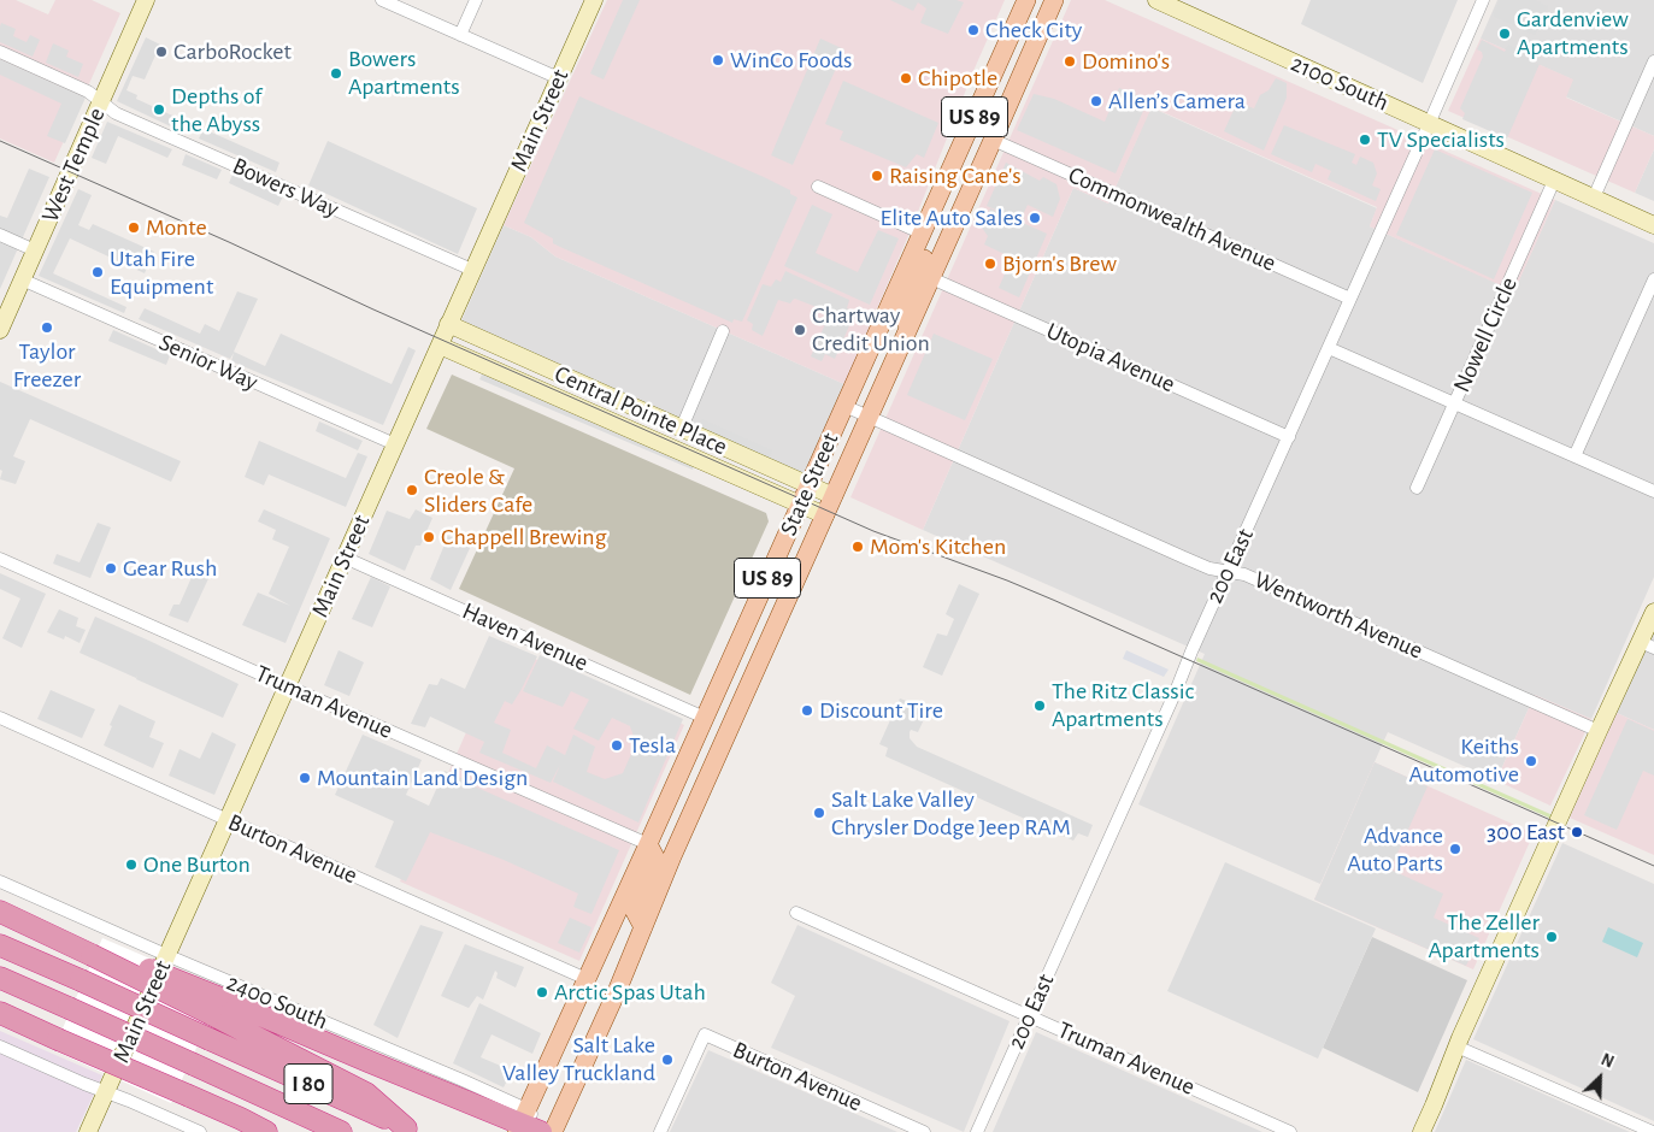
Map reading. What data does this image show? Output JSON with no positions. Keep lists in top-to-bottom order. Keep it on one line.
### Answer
{"streets":{"highway":["I 80"],"main road":["US 89","State Street"],"street":["2100 South","Main Street","West Temple","Bowers Way","Commonwealth Avenue","Nowell Circle","Utopia Avenue","Senior Way","Central Pointe Place","200 East","Wentworth Avenue","Haven Avenue","Truman Avenue","Burton Avenue","2400 South"]},"crossings":[["2100 South","Nowell Circle"],["2100 South","200 East"],["Main Street","Bowers Way"],["Main Street","Senior Way"],["Main Street","Central Pointe Place"],["Main Street","Haven Avenue"],["Main Street","Truman Avenue"],["Main Street","Burton Avenue"],["Main Street","2400 South"],["West Temple","Bowers Way"],["West Temple","Senior Way"],["Commonwealth Avenue","State Street"],["Commonwealth Avenue","200 East"],["Utopia Avenue","State Street"],["Utopia Avenue","200 East"],["Central Pointe Place","State Street"],["State Street","Wentworth Avenue"],["State Street","Haven Avenue"],["State Street","Truman Avenue"],["State Street","Burton Avenue"],["State Street","2400 South"],["200 East","Wentworth Avenue"],["200 East","Truman Avenue"]],"places":["Check City","Gardenview Apartments","CarboRocket","WinCo Foods","Domino's","Bowers Apartments","Chipotle","Allen’s Camera","Depths of the Abyss","TV Specialists","Raising Cane's","Elite Auto Sales","Monte","Bjorn's Brew","Utah Fire Equipment","Taylor Freezer","Chartway Credit Union","Creole & Sliders Cafe","Chappell Brewing","Mom's Kitchen","Gear Rush","The Ritz Classic Apartments","Discount Tire","Tesla","Keiths Automotive","Mountain Land Design","Salt Lake Valley Chrysler Dodge Jeep RAM","300 East","Advance Auto Parts","One Burton","The Zeller Apartments","Arctic Spas Utah","Salt Lake Valley Truckland"],"north":"top right"}
